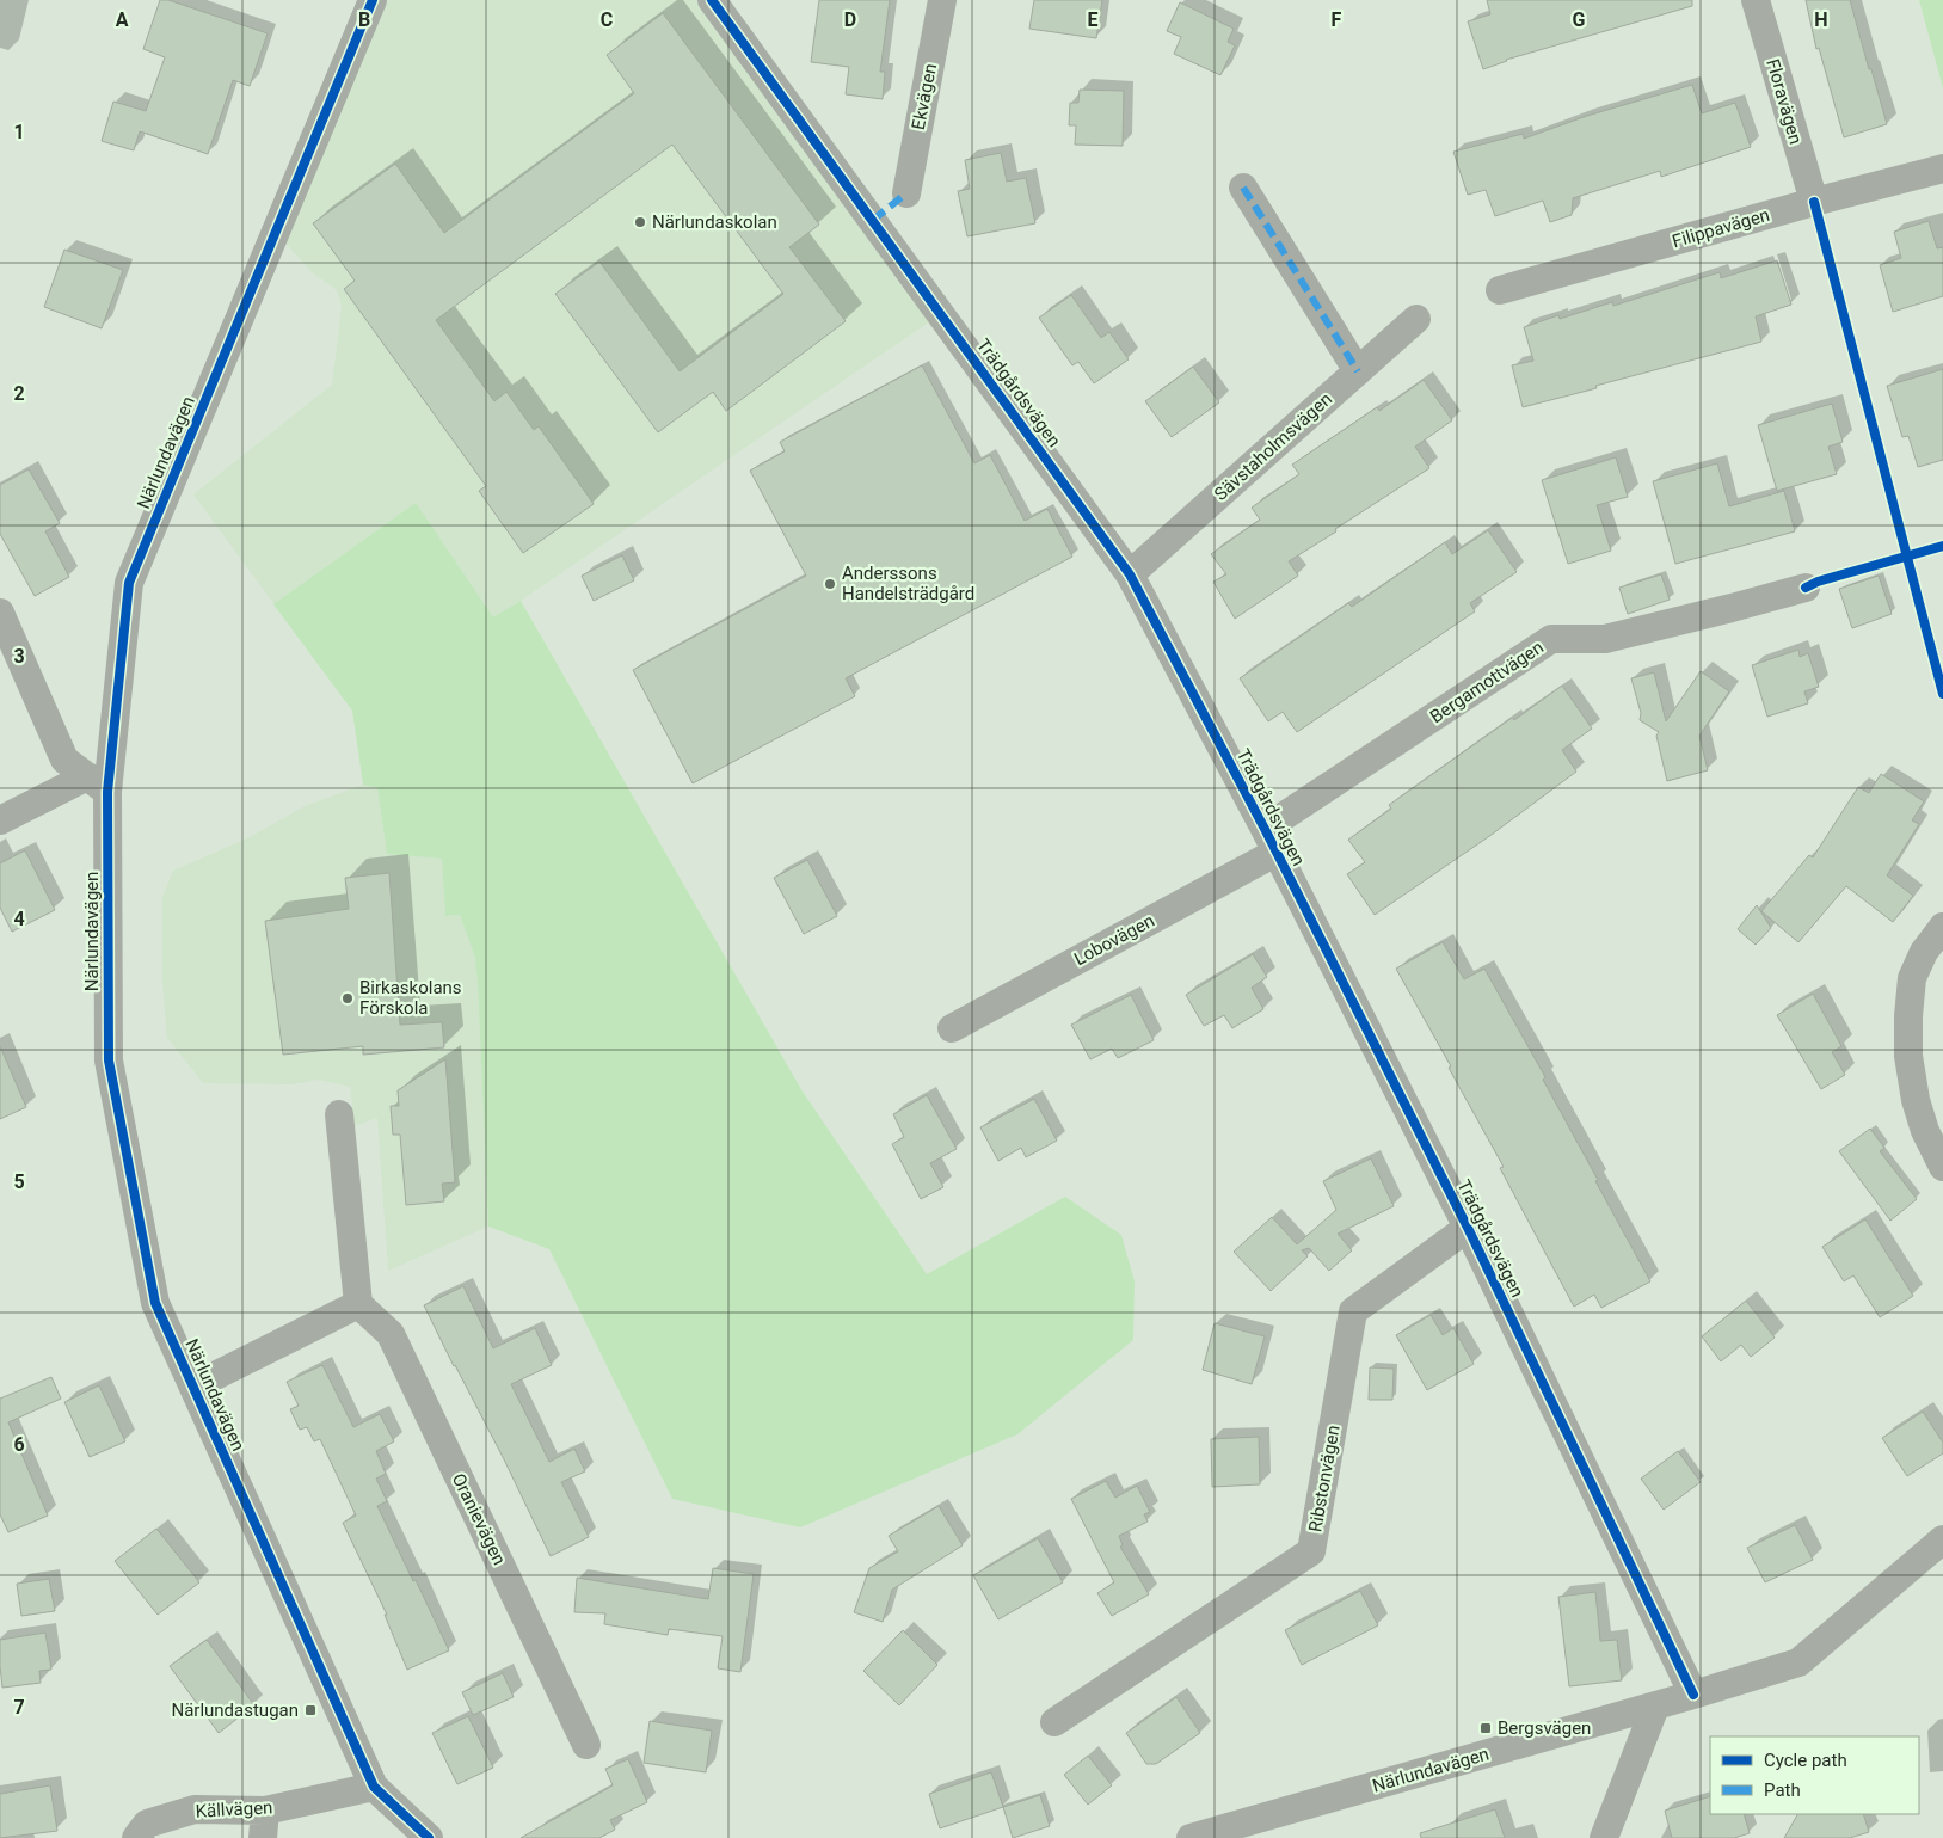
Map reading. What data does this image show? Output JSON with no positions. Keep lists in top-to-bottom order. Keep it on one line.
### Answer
{"streets":{"street":["Ekvägen","Floravägen","Filippavägen","Trädgårdsvägen","Sävstaholmsvägen","Närlundavägen","Bergamottvägen","Lobovägen","Ribstonvägen","Oranievägen","Källvägen"]},"crossings":[["Floravägen","Filippavägen"],["Trädgårdsvägen","Sävstaholmsvägen"],["Trädgårdsvägen","Närlundavägen"],["Trädgårdsvägen","Bergamottvägen"],["Trädgårdsvägen","Lobovägen"],["Trädgårdsvägen","Ribstonvägen"],["Närlundavägen","Källvägen"],["Bergamottvägen","Lobovägen"]],"places":{"other":["Närlundaskolan","Anderssons Handelsträdgård","Birkaskolans Förskola"],"transit":["Närlundastugan","Bergsvägen"]},"legend":["Cycle path","Path"],"grid":{"columns":["A","B","C","D","E","F","G","H"],"rows":["1","2","3","4","5","6","7"]}}
